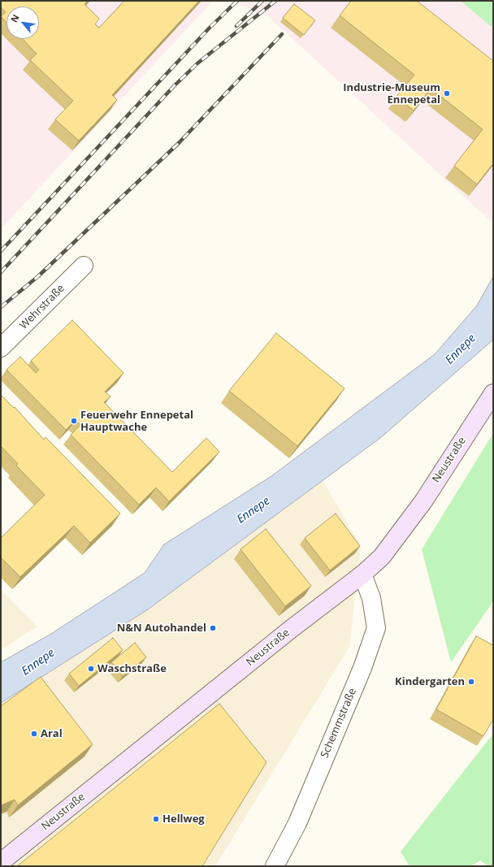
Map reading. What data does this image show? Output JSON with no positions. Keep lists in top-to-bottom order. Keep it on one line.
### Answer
{"streets":{"main road":["Neustraße"],"street":["Wehrstraße","Schemmstraße"]},"crossings":[["Neustraße","Schemmstraße"]],"water":["Ennepe"],"places":["Industrie-Museum Ennepetal","Feuerwehr Ennepetal Hauptwache","N&N Autohandel","Waschstraße","Kindergarten","Aral","Hellweg"],"north":"top left"}
